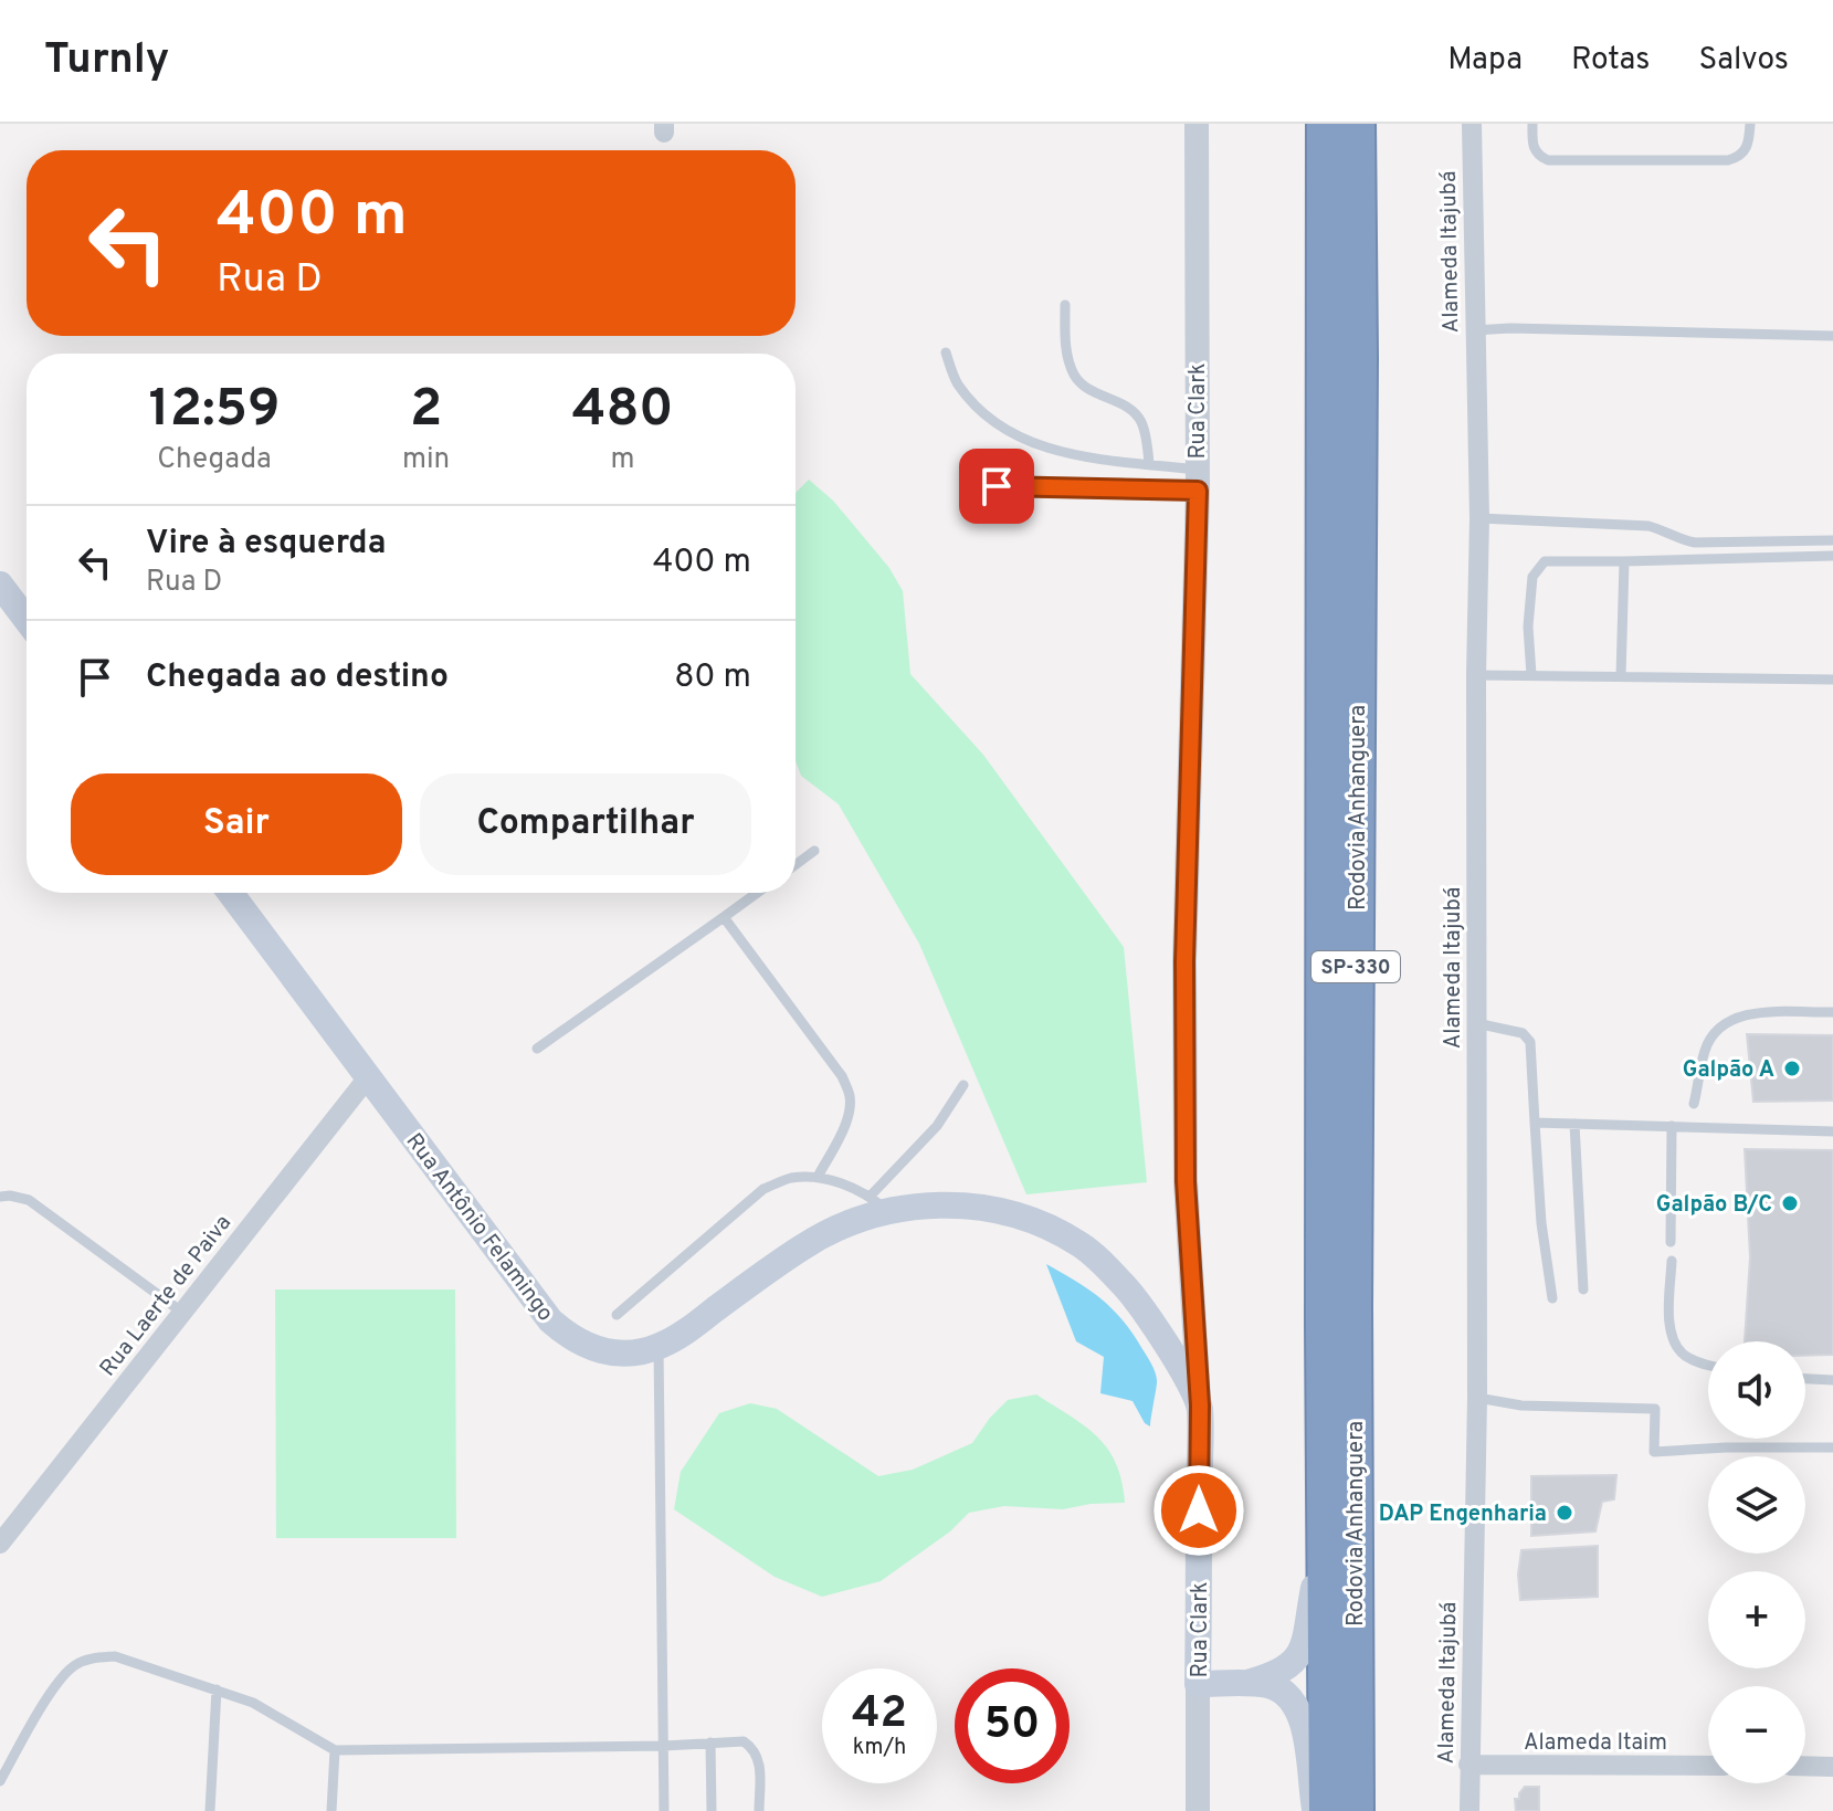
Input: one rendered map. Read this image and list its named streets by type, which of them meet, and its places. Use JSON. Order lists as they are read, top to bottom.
{
  "streets": {
    "highway": ["Rodovia Anhanguera", "SP-330"],
    "main road": ["Rua Clark", "Rua Antônio Felamingo"],
    "street": ["Alameda Itajubá", "Rua Laerte de Paiva", "Alameda Itaim"]
  },
  "crossings": [
    ["Alameda Itajubá", "Alameda Itaim"],
    ["Rua Clark", "Rua Antônio Felamingo"],
    ["Rua Antônio Felamingo", "Rua Laerte de Paiva"]
  ],
  "places": ["Galpão A", "Galpão B/C", "DAP Engenharia"],
  "page": {
    "header": "Turnly",
    "nav": ["Mapa", "Rotas", "Salvos"],
    "turn": ["400 m", "Rua D"],
    "eta": [
      "12:59",
      "Chegada",
      "2",
      "min",
      "480",
      "m"
    ],
    "list": [
      {
        "name": "Vire à esquerda",
        "note": "Rua D",
        "value": "400 m"
      },
      {
        "name": "Chegada ao destino",
        "value": "80 m"
      }
    ],
    "buttons": ["Sair", "Compartilhar"],
    "map_buttons": ["+", "−"],
    "speed": "42 km/h",
    "limit": "50"
  }
}
